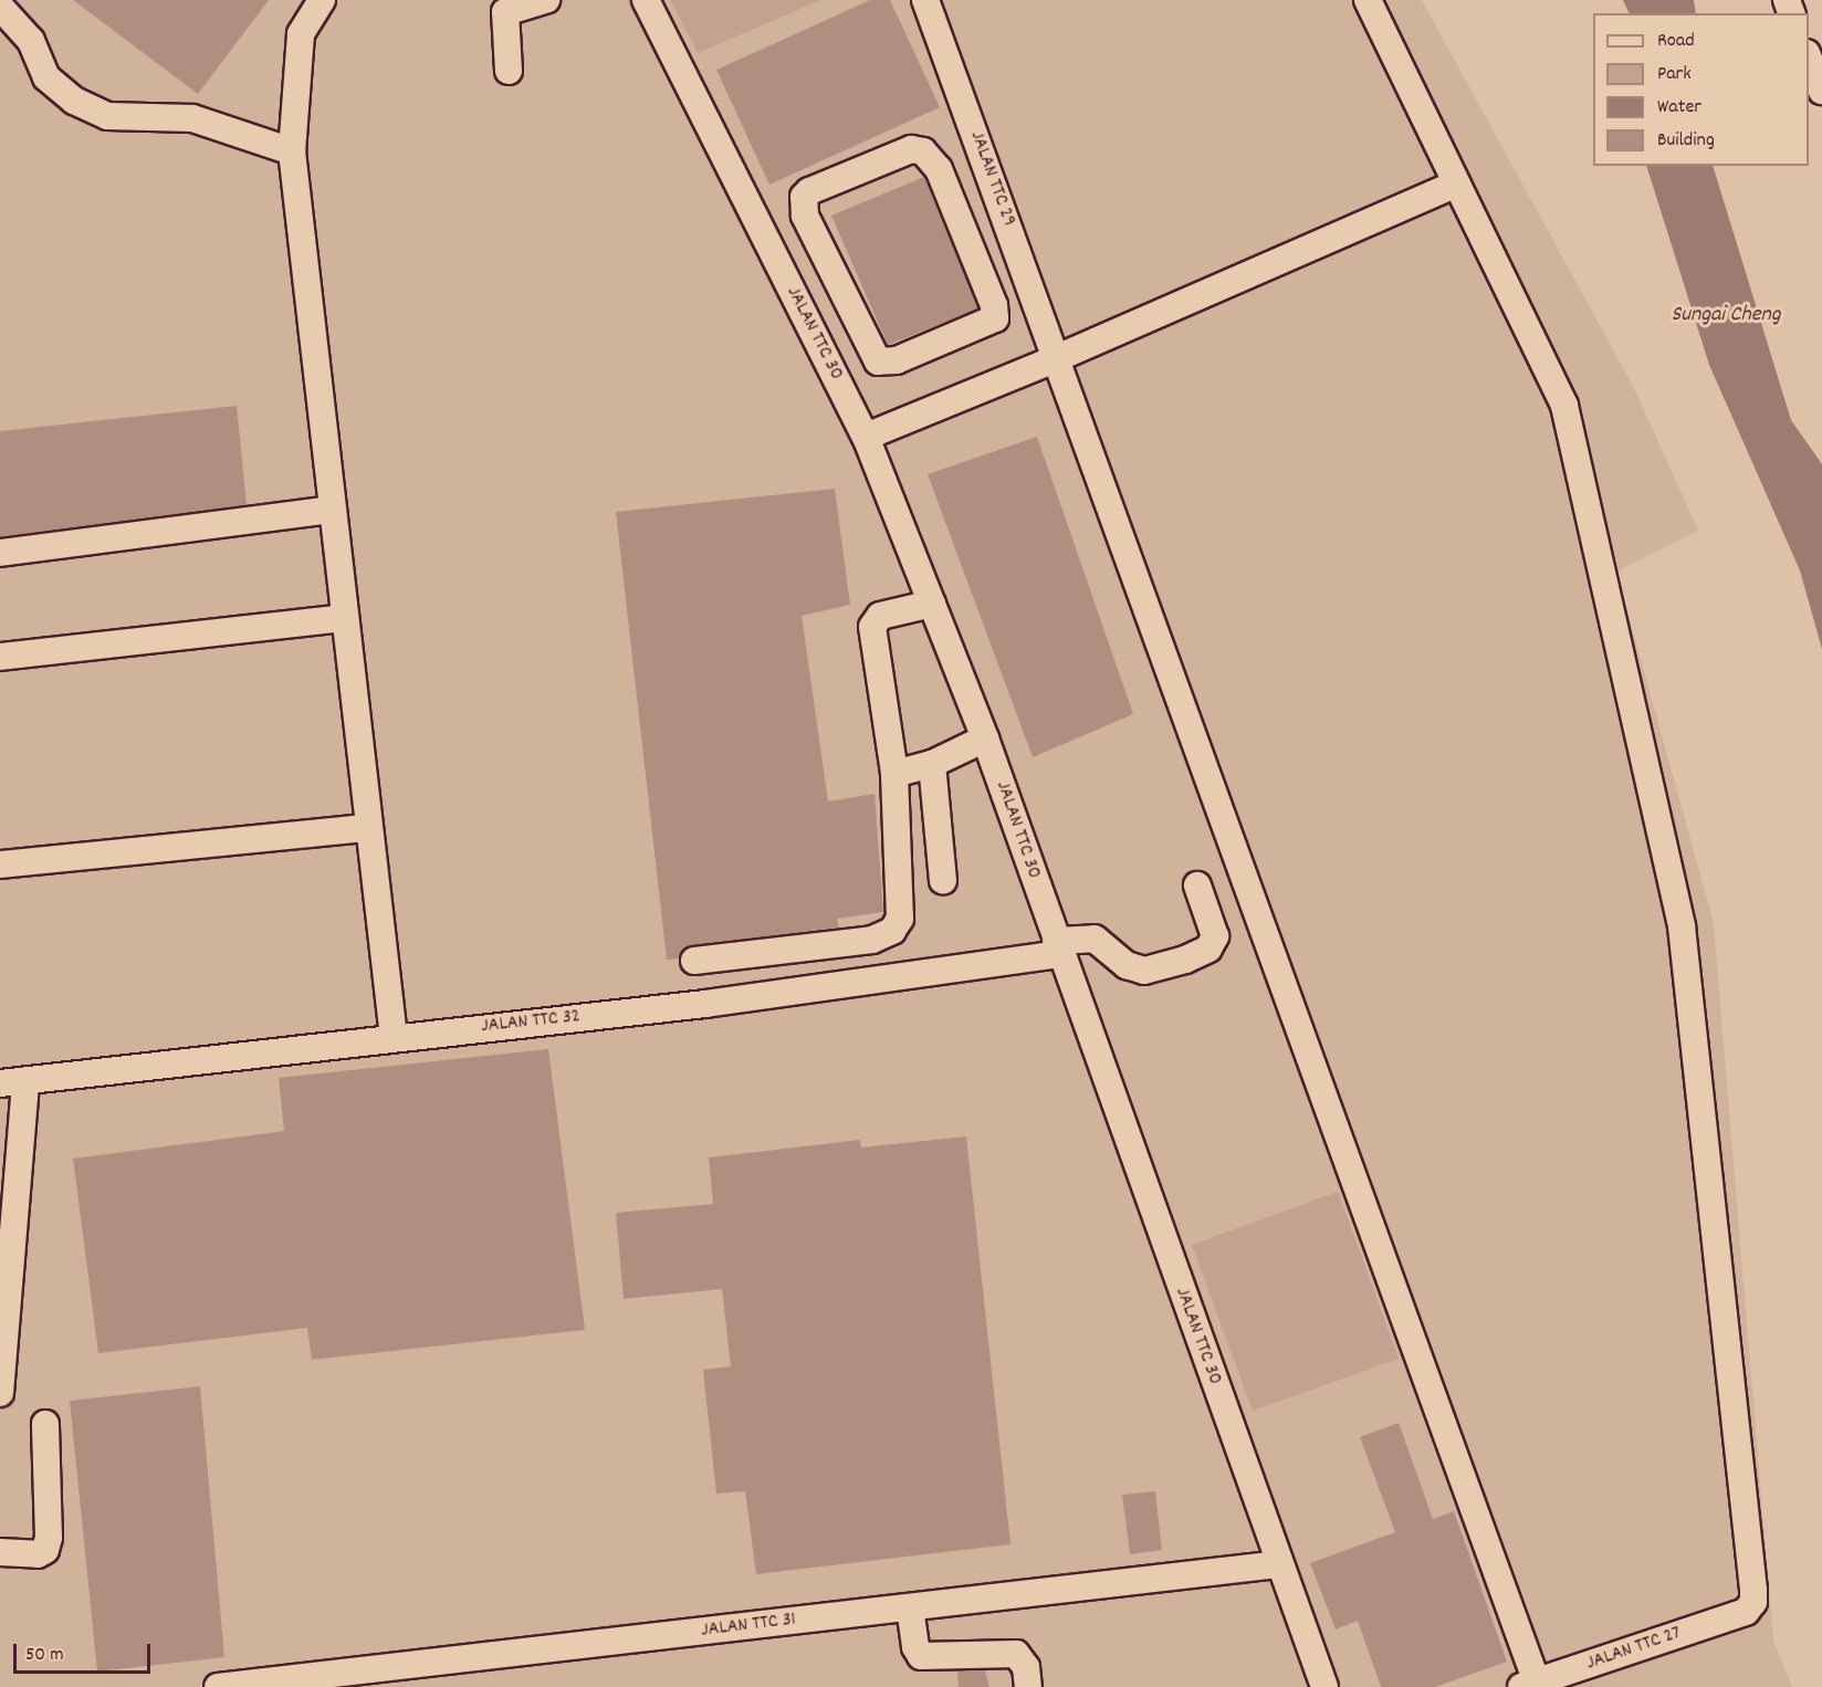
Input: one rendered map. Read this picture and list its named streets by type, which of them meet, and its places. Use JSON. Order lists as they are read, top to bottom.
{
  "streets": {
    "street": [
      "JALAN TTC 29",
      "JALAN TTC 30",
      "JALAN TTC 32",
      "JALAN TTC 31",
      "JALAN TTC 27"
    ]
  },
  "crossings": [
    ["JALAN TTC 29", "JALAN TTC 27"],
    ["JALAN TTC 30", "JALAN TTC 32"],
    ["JALAN TTC 30", "JALAN TTC 31"]
  ],
  "water": ["Sungai Cheng"],
  "legend": [
    "Road",
    "Park",
    "Water",
    "Building"
  ],
  "scale_bar": "50 m"
}
